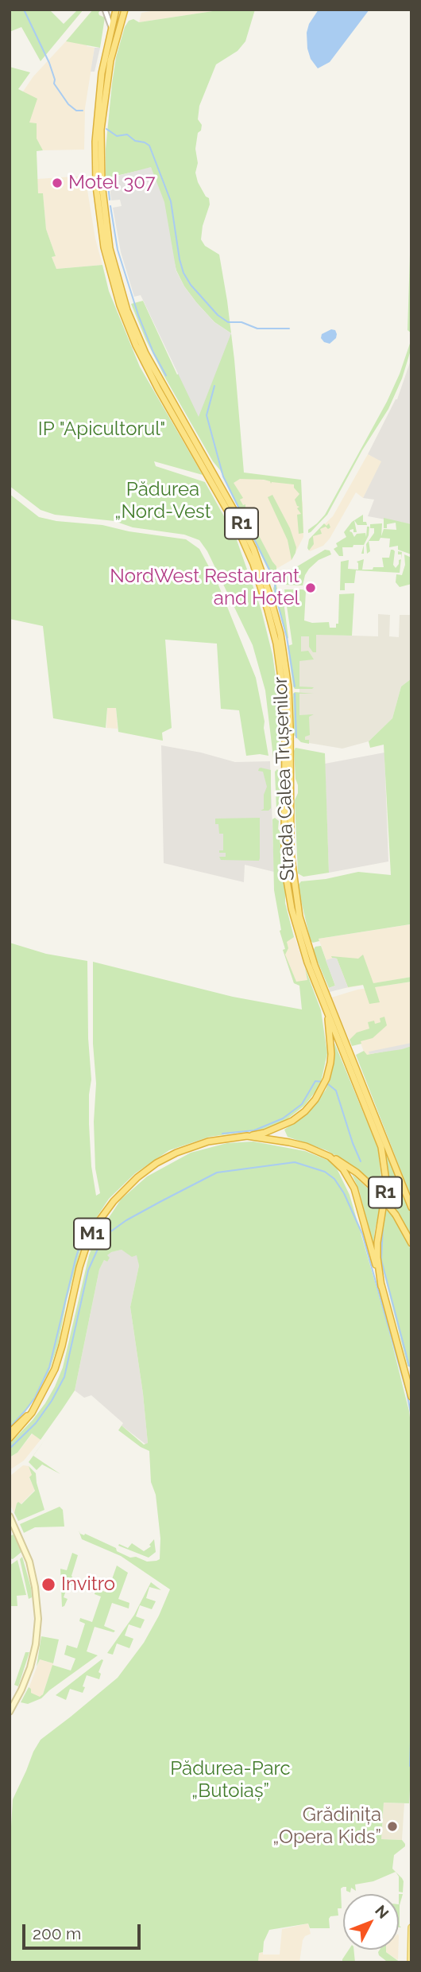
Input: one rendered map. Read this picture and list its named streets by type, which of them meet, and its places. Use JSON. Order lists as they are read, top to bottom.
{
  "streets": {
    "highway": ["R1", "Strada Calea Trușenilor", "M1"]
  },
  "crossings": [
    ["R1", "Strada Calea Trușenilor"],
    ["R1", "M1"]
  ],
  "parks": ["IP \"Apicultorul\"", "Pădurea „Nord-Vest", "Pădurea-Parc „Butoiaș”"],
  "places": [
    "Motel 307",
    "NordWest Restaurant and Hotel",
    "Invitro",
    "Grădinița „Opera Kids”"
  ],
  "scale_bar": "200 m",
  "north": "top right"
}
